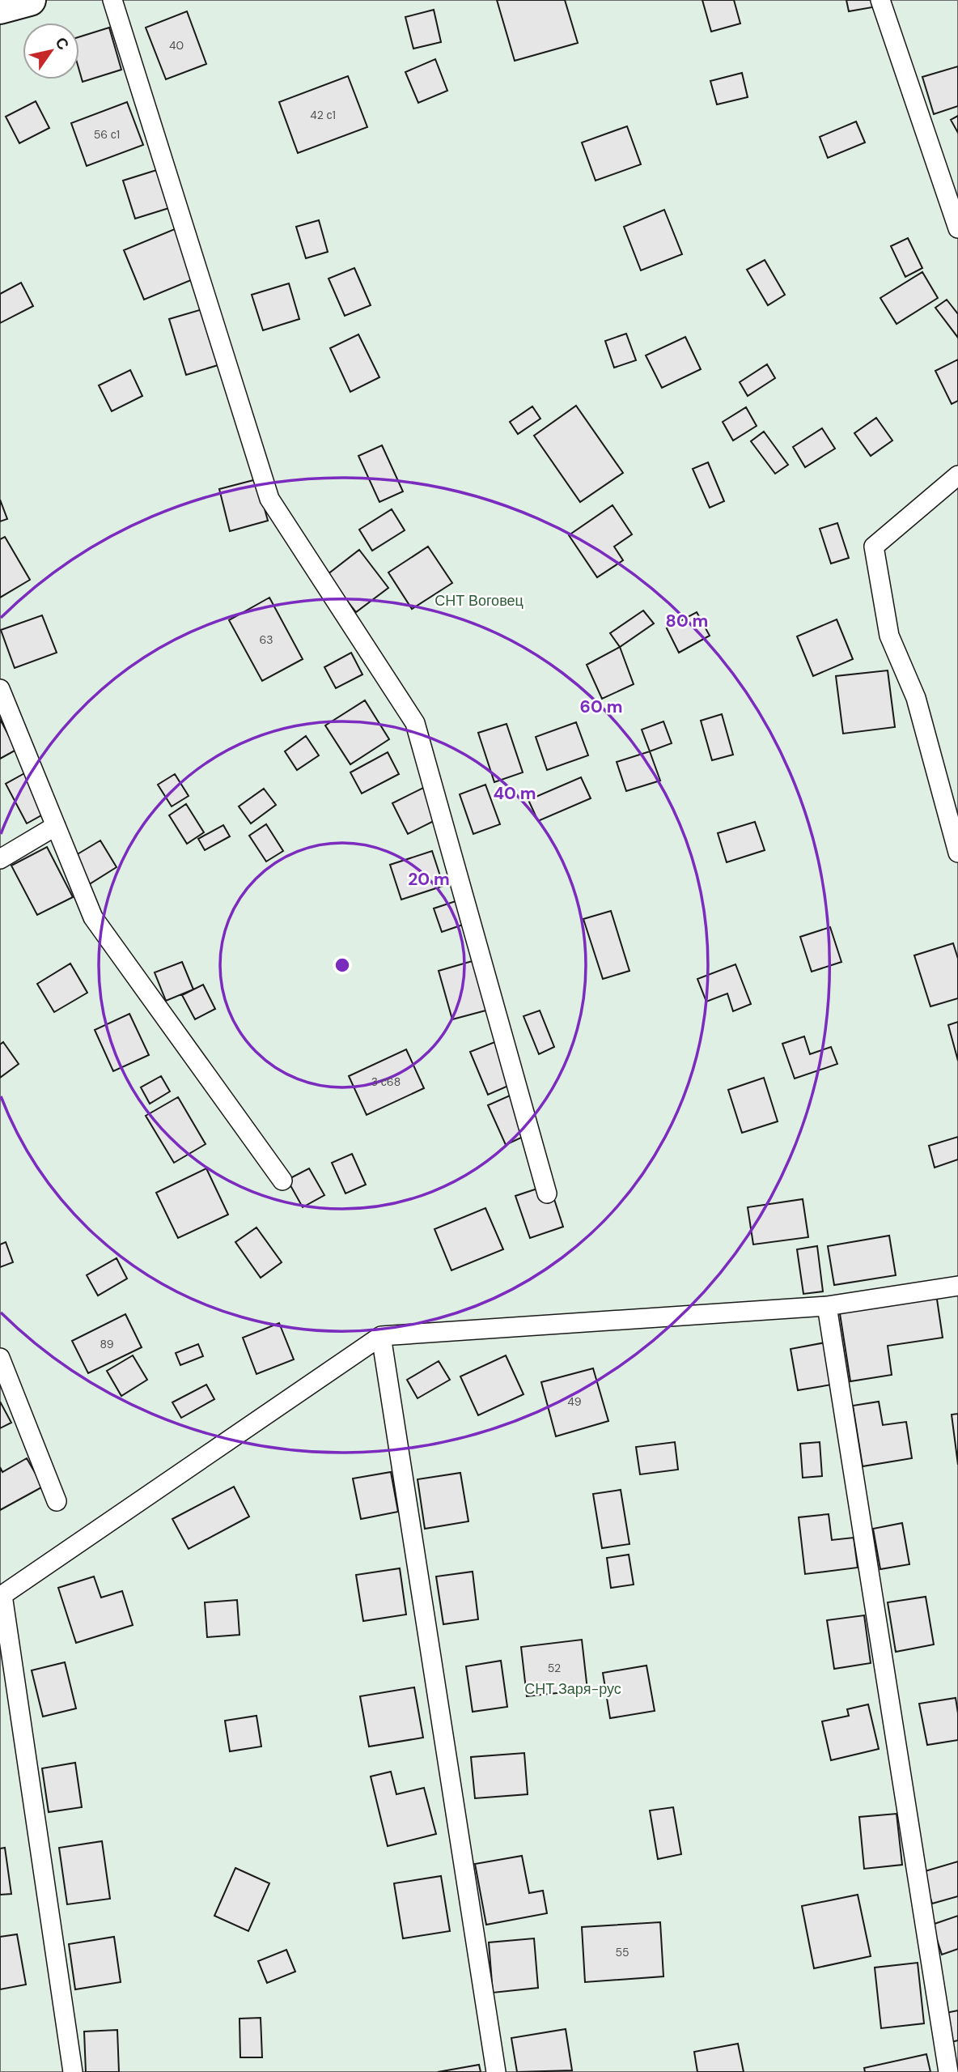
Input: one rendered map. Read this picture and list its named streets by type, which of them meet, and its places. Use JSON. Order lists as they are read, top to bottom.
{
  "parks": ["СНТ Воговец", "СНТ Заря-рус"],
  "house_numbers": [
    "40",
    "42 с1",
    "56 с1",
    "63",
    "3 с68",
    "89",
    "49",
    "52",
    "55"
  ],
  "north": "top right",
  "rings": [
    "80 m",
    "60 m",
    "40 m",
    "20 m"
  ]
}
